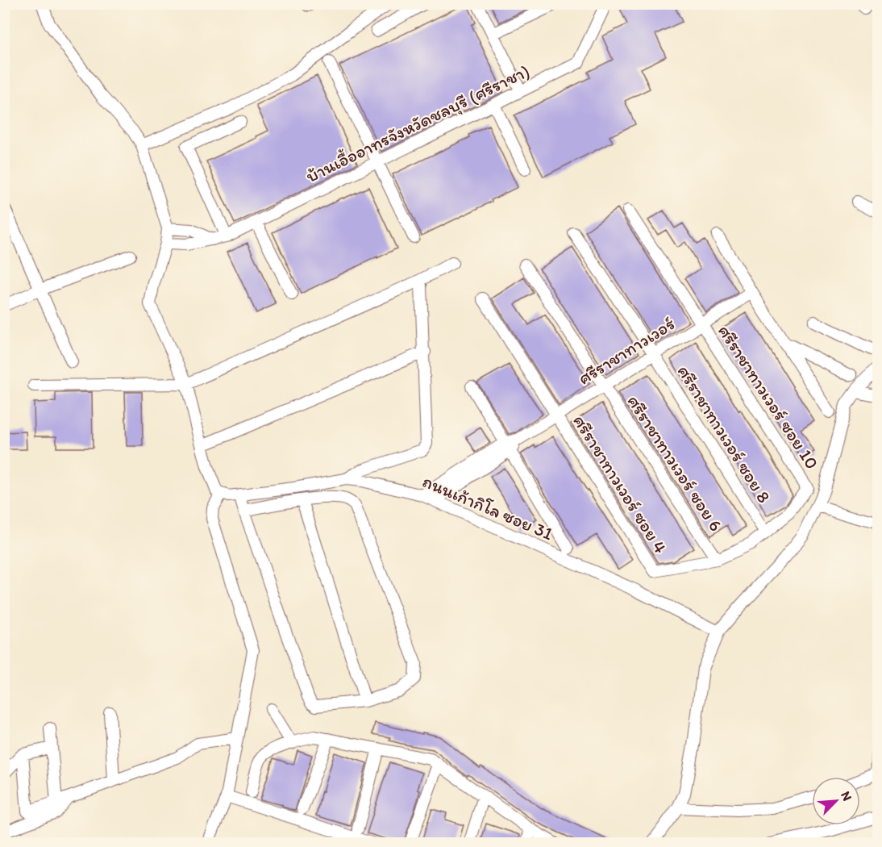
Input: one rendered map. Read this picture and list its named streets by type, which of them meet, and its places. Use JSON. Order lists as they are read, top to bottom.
{
  "streets": {
    "street": [
      "บ้านเอื้ออาทรจังหวัดชลบุรี (ศรีราชา)",
      "ศรีราชาทาวเวอร์",
      "ศรีราชาทาวเวอร์ ซอย 10",
      "ศรีราชาทาวเวอร์ ซอย 8",
      "ศรีราชาทาวเวอร์ ซอย 6",
      "ศรีราชาทาวเวอร์ ซอย 4",
      "ถนนเก้ากิโล ซอย 31"
    ]
  },
  "crossings": [
    ["ศรีราชาทาวเวอร์", "ศรีราชาทาวเวอร์ ซอย 10"],
    ["ศรีราชาทาวเวอร์", "ศรีราชาทาวเวอร์ ซอย 8"],
    ["ศรีราชาทาวเวอร์", "ศรีราชาทาวเวอร์ ซอย 6"],
    ["ศรีราชาทาวเวอร์", "ศรีราชาทาวเวอร์ ซอย 4"],
    ["ศรีราชาทาวเวอร์", "ถนนเก้ากิโล ซอย 31"],
    ["ศรีราชาทาวเวอร์ ซอย 10", "ศรีราชาทาวเวอร์ ซอย 8"],
    ["ศรีราชาทาวเวอร์ ซอย 6", "ศรีราชาทาวเวอร์ ซอย 4"]
  ],
  "north": "top right"
}
